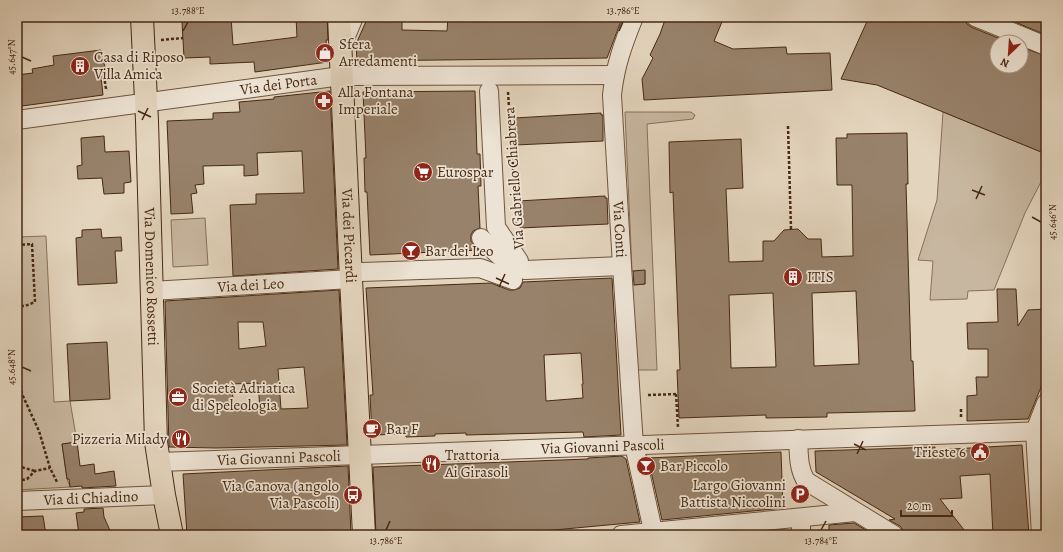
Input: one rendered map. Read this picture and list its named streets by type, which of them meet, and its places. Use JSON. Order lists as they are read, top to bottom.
{
  "streets": {
    "main road": ["Via dei Piccardi", "Via Domenico Rossetti"],
    "street": [
      "Via dei Porta",
      "Via Gabriello Chiabrera",
      "Via Conti",
      "Via dei Leo",
      "Via Giovanni Pascoli",
      "Via di Chiadino"
    ]
  },
  "crossings": [
    ["Via dei Porta", "Via Gabriello Chiabrera"],
    ["Via dei Porta", "Via Conti"],
    ["Via dei Porta", "Via dei Piccardi"],
    ["Via dei Porta", "Via Domenico Rossetti"],
    ["Via Conti", "Via Giovanni Pascoli"],
    ["Via dei Piccardi", "Via dei Leo"],
    ["Via dei Piccardi", "Via Giovanni Pascoli"],
    ["Via Domenico Rossetti", "Via dei Leo"],
    ["Via Domenico Rossetti", "Via Giovanni Pascoli"],
    ["Via Domenico Rossetti", "Via di Chiadino"]
  ],
  "places": {
    "shop": ["Sfera Arredamenti"],
    "building": ["Casa di Riposo Villa Amica", "ITIS"],
    "pharmacy": ["Alla Fontana Imperiale"],
    "supermarket": ["Eurospar"],
    "bar": ["Bar dei Leo", "Bar Piccolo"],
    "office": ["Società Adriatica di Speleologia"],
    "cafe": ["Bar F"],
    "restaurant": ["Pizzeria Milady", "Trattoria Ai Girasoli"],
    "public building": ["Trieste 6"],
    "parking": ["Largo Giovanni Battista Niccolini"],
    "bus stop": ["Via Canova (angolo Via Pascoli)"]
  },
  "scale_bar": "20 m",
  "north": "bottom left",
  "coordinates": [
    "13.788°E",
    "13.786°E",
    "45.647°N",
    "45.646°N",
    "45.648°N",
    "13.784°E"
  ]
}
